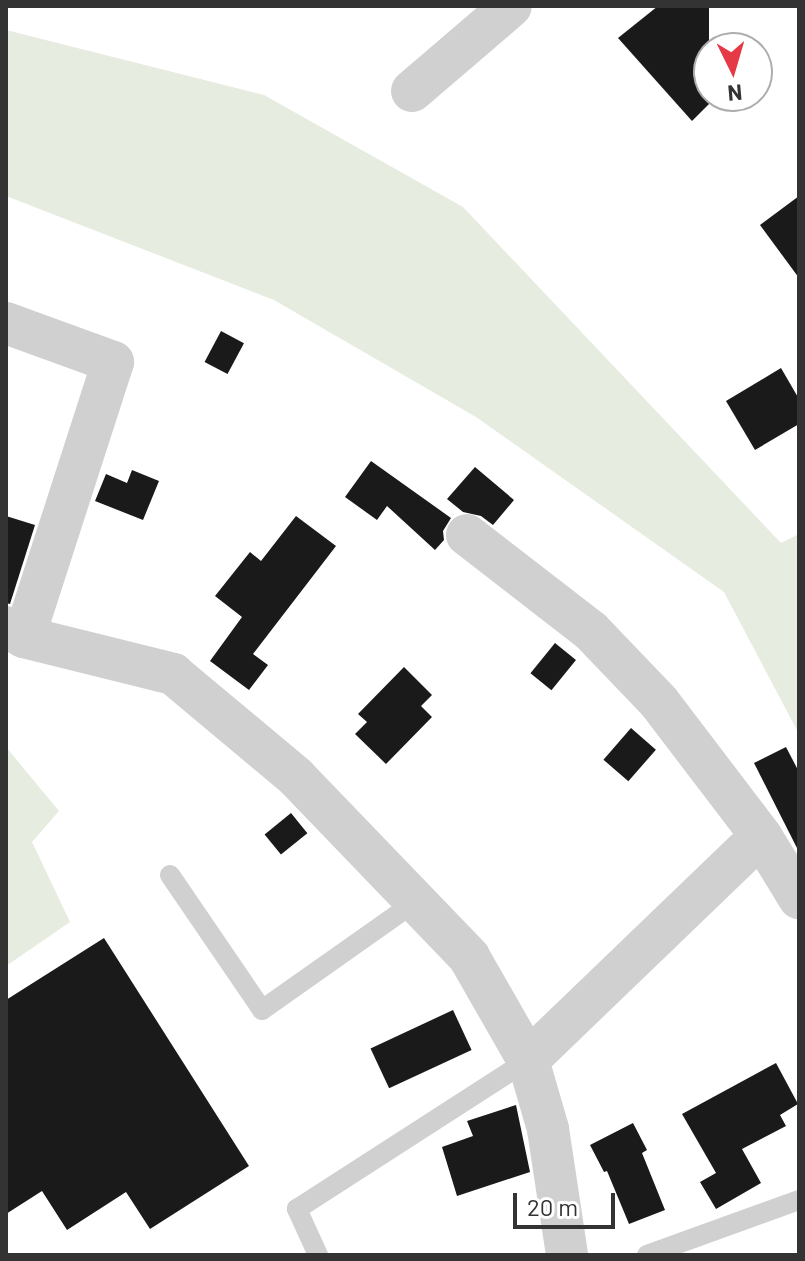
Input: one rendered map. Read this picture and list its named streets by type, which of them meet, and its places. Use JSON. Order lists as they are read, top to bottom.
{
  "scale_bar": "20 m",
  "north": "bottom"
}
